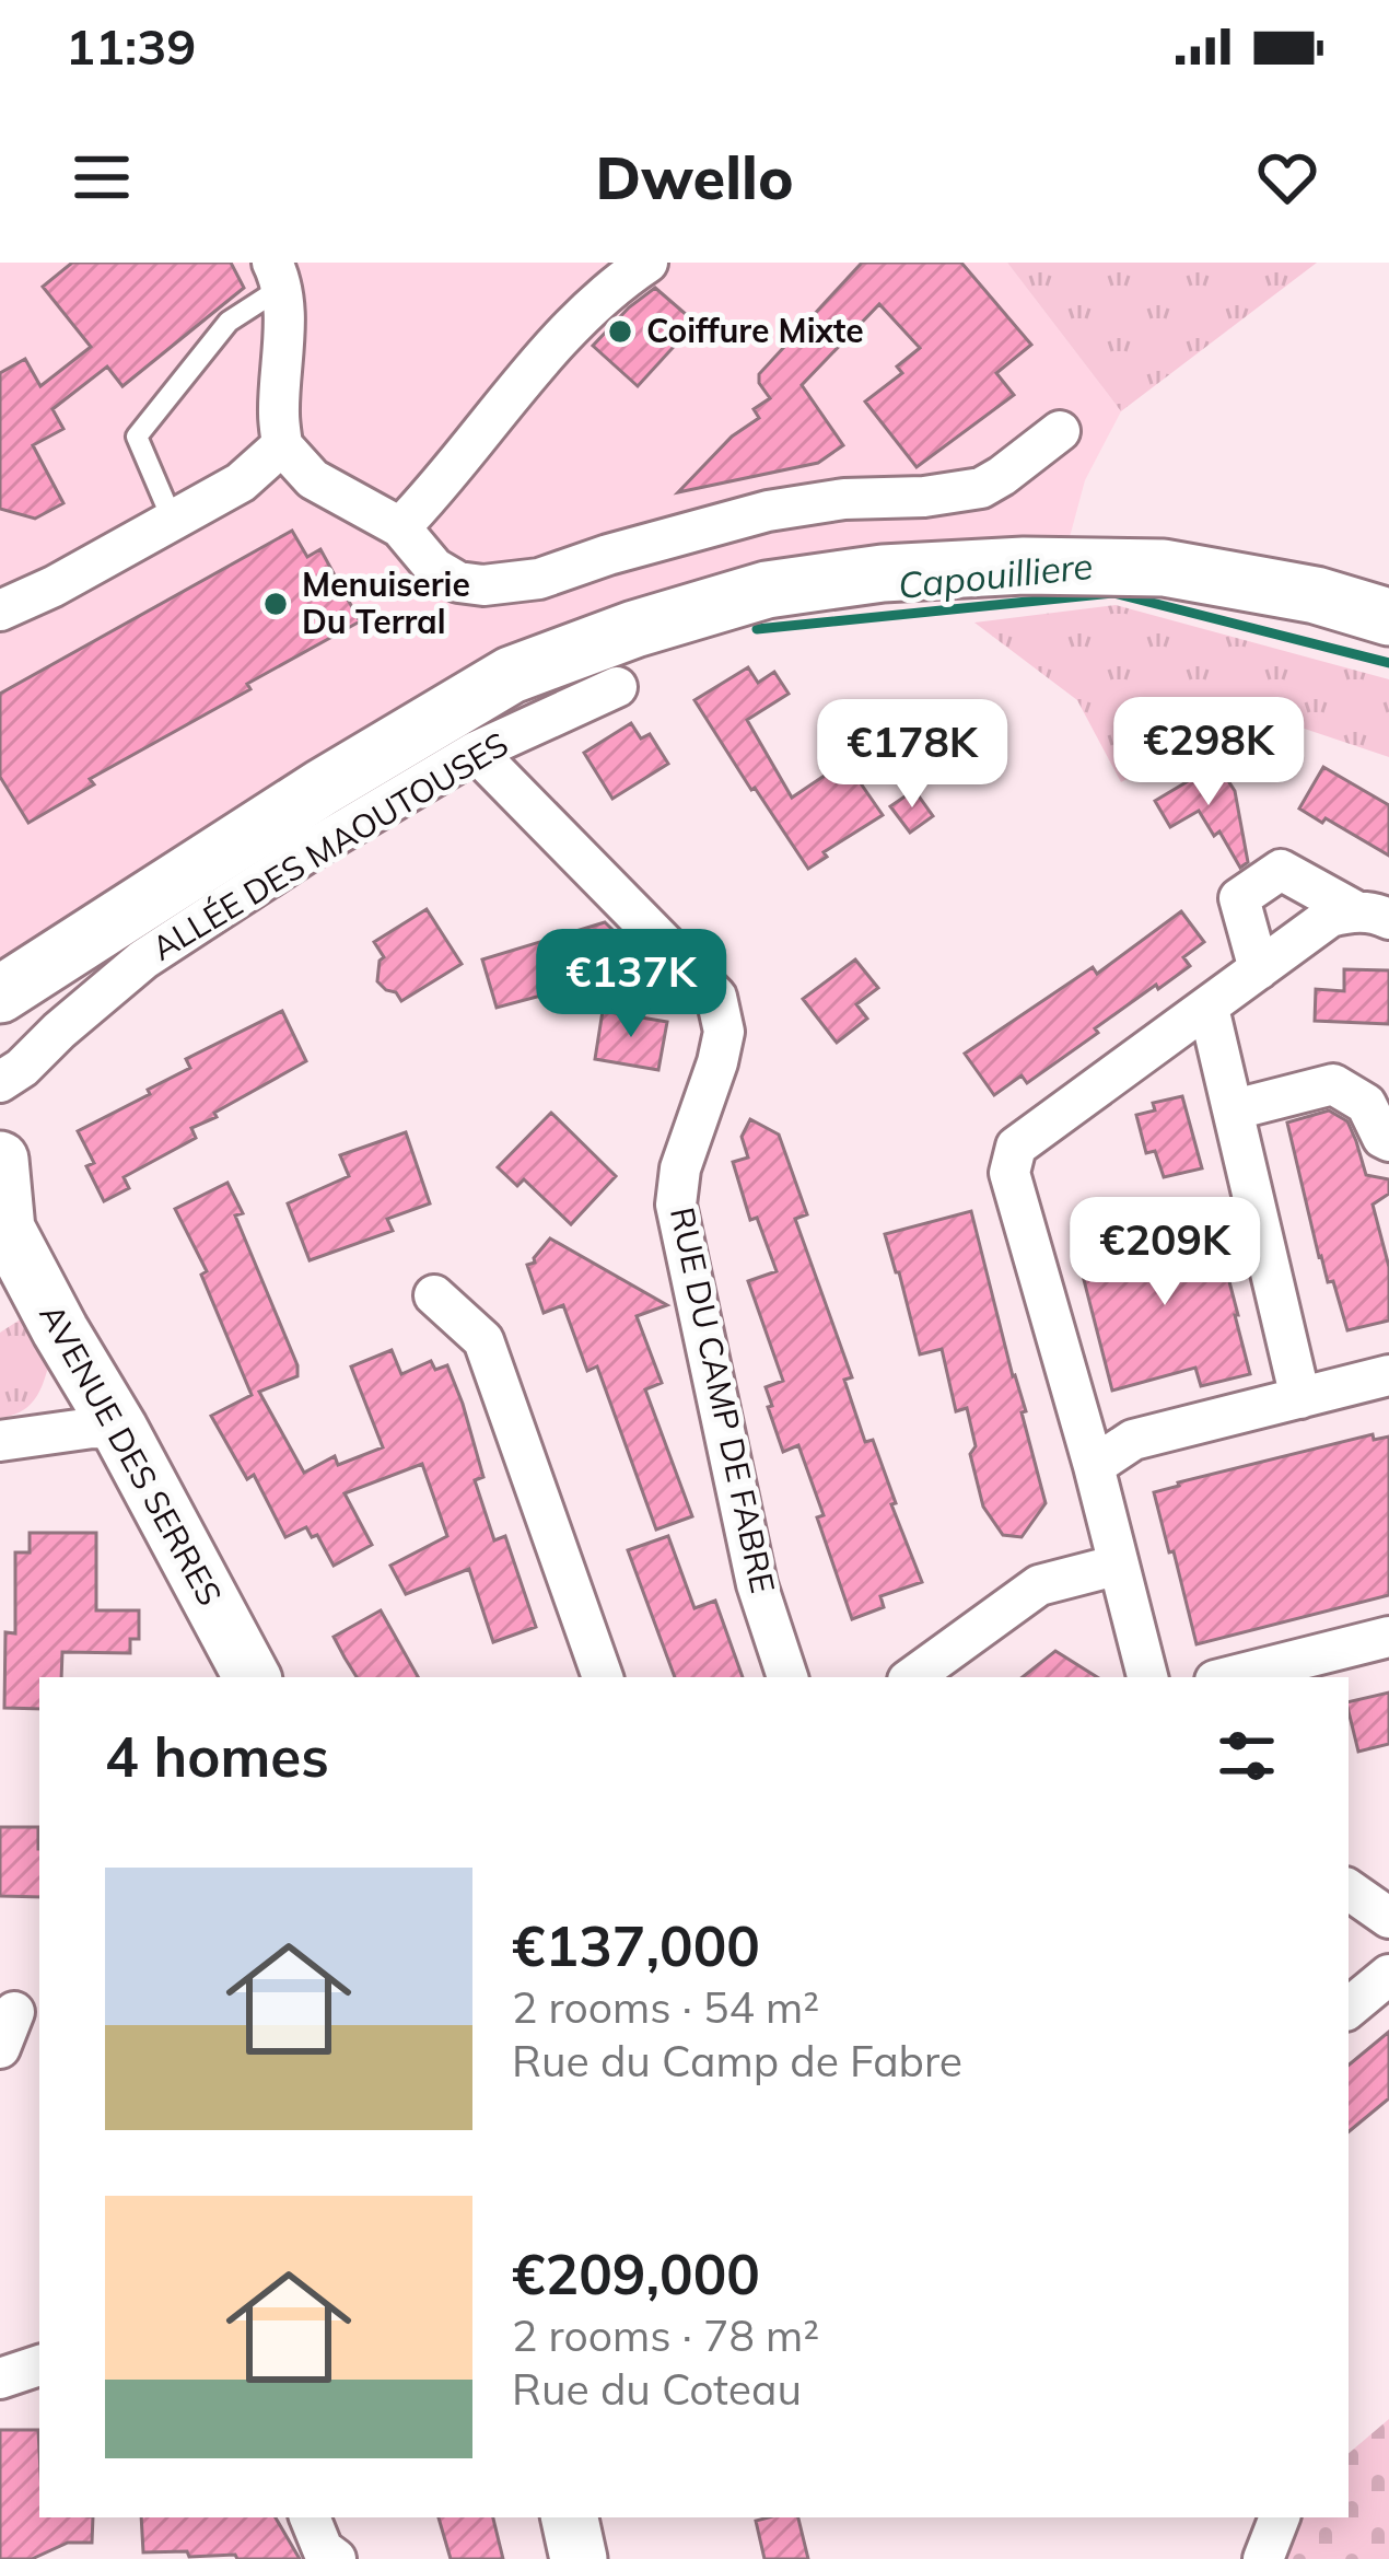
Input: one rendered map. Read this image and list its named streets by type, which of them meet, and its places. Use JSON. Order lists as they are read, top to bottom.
{
  "streets": {
    "main road": ["AVENUE DES SERRES"],
    "street": ["ALLÉE DES MAOUTOUSES", "RUE DU CAMP DE FABRE"]
  },
  "crossings": [
    ["ALLÉE DES MAOUTOUSES", "RUE DU CAMP DE FABRE"]
  ],
  "water": ["Capouilliere"],
  "places": ["Coiffure Mixte", "Menuiserie Du Terral"],
  "page": {
    "status": "11:39",
    "header": "Dwello",
    "price": [
      "€298K",
      "€178K",
      "€137K",
      "€209K"
    ],
    "heading": "4 homes",
    "list": [
      {
        "name": "€137,000",
        "note": "2 rooms · 54 m² · Rue du Camp de Fabre"
      },
      {
        "name": "€209,000",
        "note": "2 rooms · 78 m² · Rue du Coteau"
      }
    ]
  }
}
